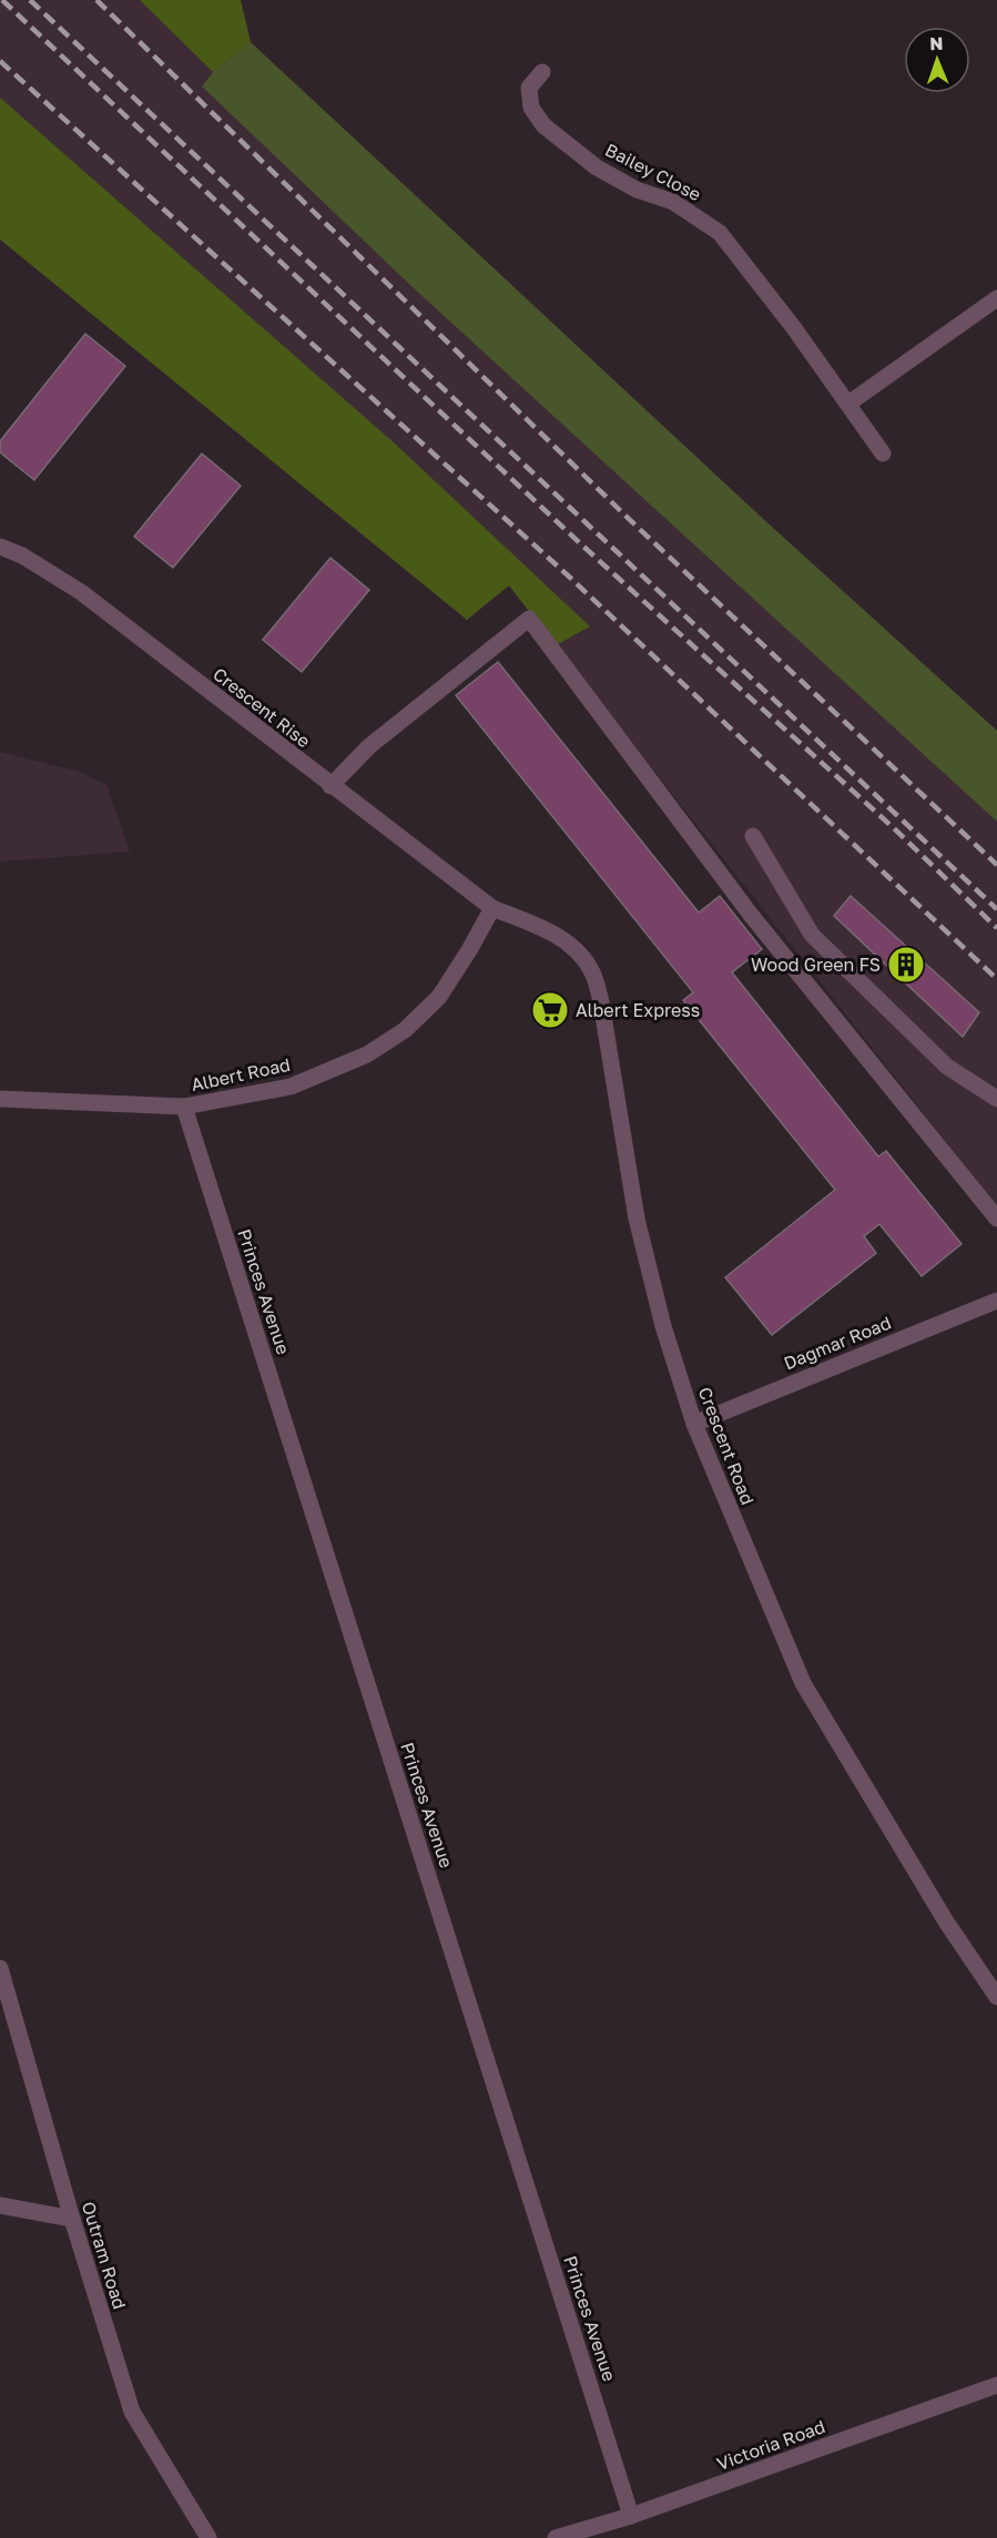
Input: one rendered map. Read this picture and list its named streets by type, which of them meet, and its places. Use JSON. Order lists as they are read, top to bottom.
{
  "streets": {
    "street": [
      "Bailey Close",
      "Crescent Rise",
      "Albert Road",
      "Princes Avenue",
      "Dagmar Road",
      "Crescent Road",
      "Outram Road",
      "Victoria Road"
    ]
  },
  "crossings": [
    ["Crescent Rise", "Albert Road"],
    ["Crescent Rise", "Crescent Road"],
    ["Albert Road", "Princes Avenue"],
    ["Albert Road", "Crescent Road"],
    ["Princes Avenue", "Victoria Road"],
    ["Dagmar Road", "Crescent Road"]
  ],
  "places": {
    "building": ["Wood Green FS"],
    "supermarket": ["Albert Express"]
  },
  "north": "top"
}
